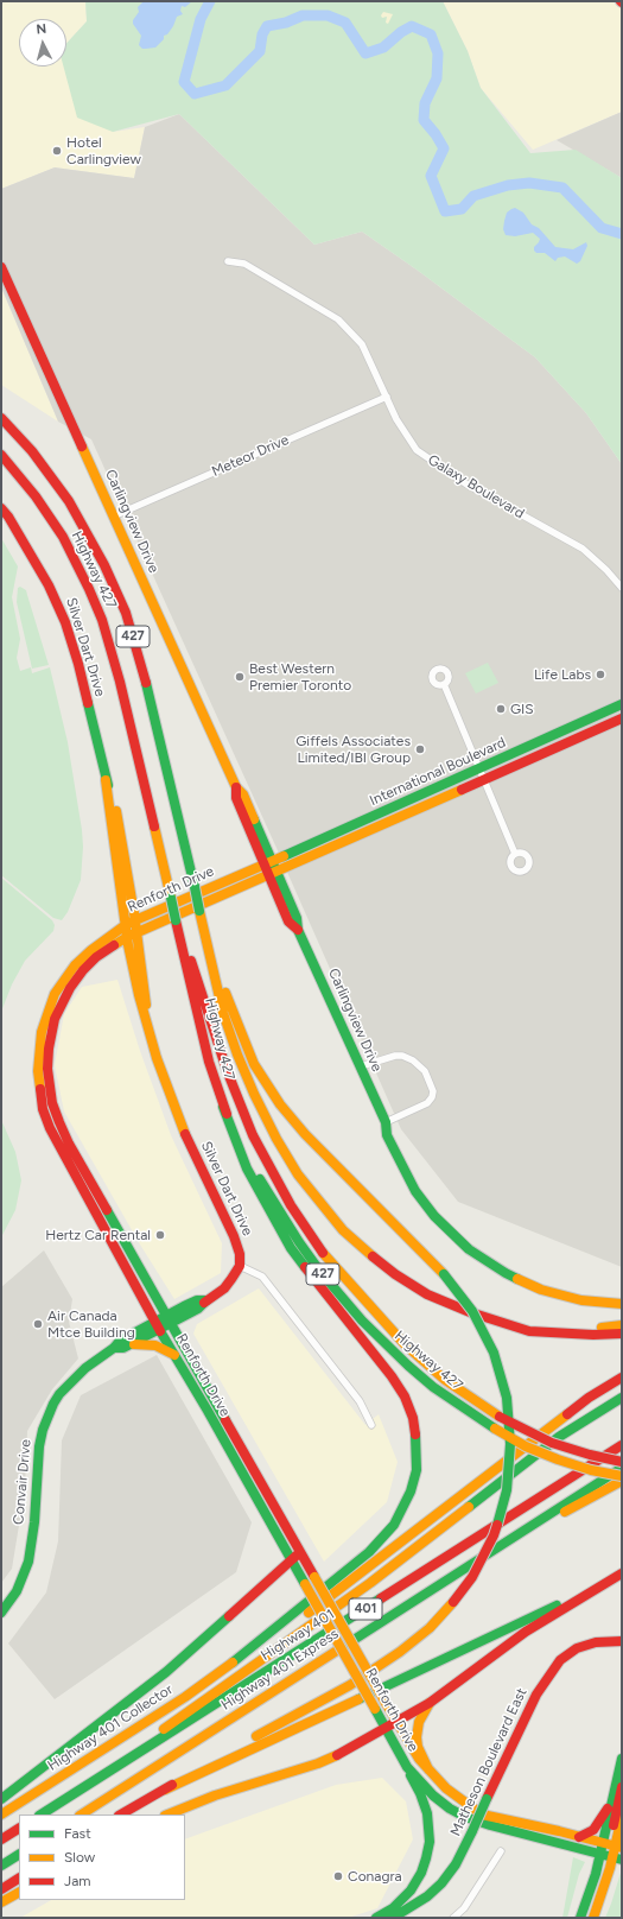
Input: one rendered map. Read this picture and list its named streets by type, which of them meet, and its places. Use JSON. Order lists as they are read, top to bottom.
{
  "streets": {
    "main road": [
      "Carlingview Drive",
      "Highway 427",
      "427",
      "Silver Dart Drive",
      "International Boulevard",
      "Renforth Drive",
      "Convair Drive",
      "401",
      "Highway 401",
      "Highway 401 Express",
      "Highway 401 Collector",
      "Matheson Boulevard East"
    ],
    "street": ["Meteor Drive", "Galaxy Boulevard"]
  },
  "crossings": [
    ["Meteor Drive", "Galaxy Boulevard"],
    ["Meteor Drive", "Carlingview Drive"],
    ["Carlingview Drive", "International Boulevard"],
    ["Carlingview Drive", "Renforth Drive"],
    ["Silver Dart Drive", "Renforth Drive"],
    ["Silver Dart Drive", "Convair Drive"],
    ["International Boulevard", "Renforth Drive"],
    ["Renforth Drive", "Convair Drive"],
    ["401", "Highway 401"],
    ["401", "Highway 401 Express"]
  ],
  "places": [
    "Hotel Carlingview",
    "Life Labs",
    "Best Western Premier Toronto",
    "GIS",
    "Giffels Associates Limited/IBI Group",
    "Hertz Car Rental",
    "Air Canada Mtce Building",
    "Conagra"
  ],
  "legend": ["Fast", "Slow", "Jam"],
  "north": "top"
}
